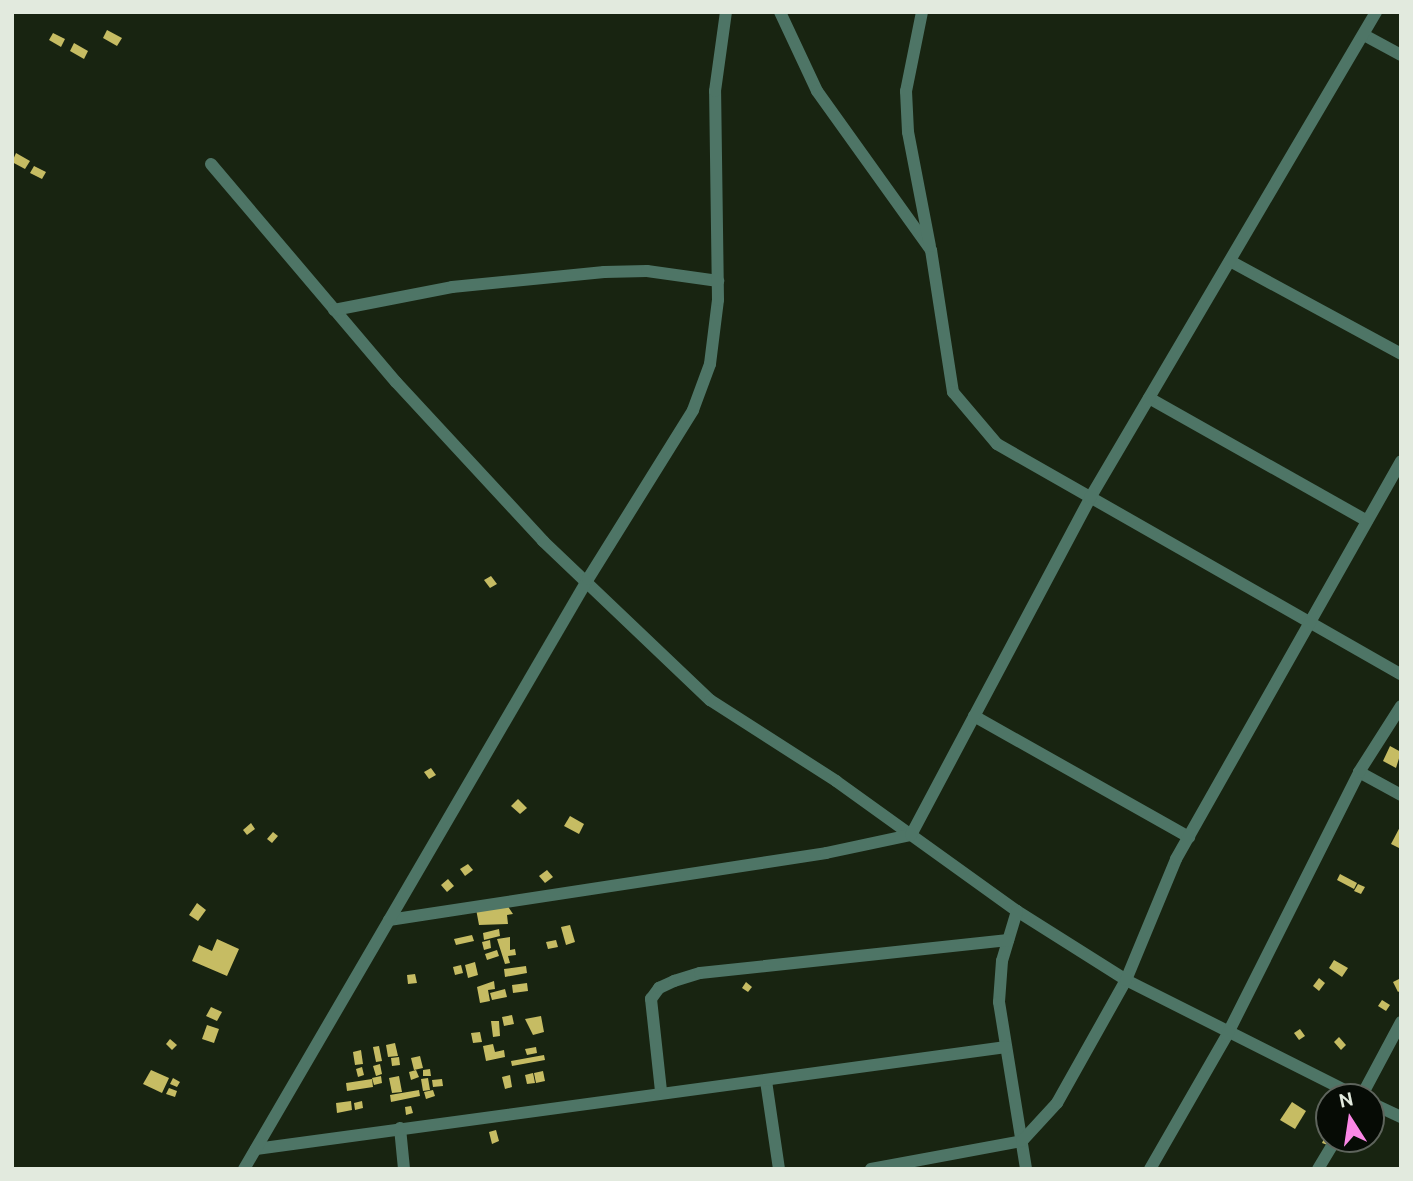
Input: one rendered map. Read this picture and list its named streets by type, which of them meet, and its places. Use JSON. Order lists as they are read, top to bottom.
{
  "north": "top"
}
